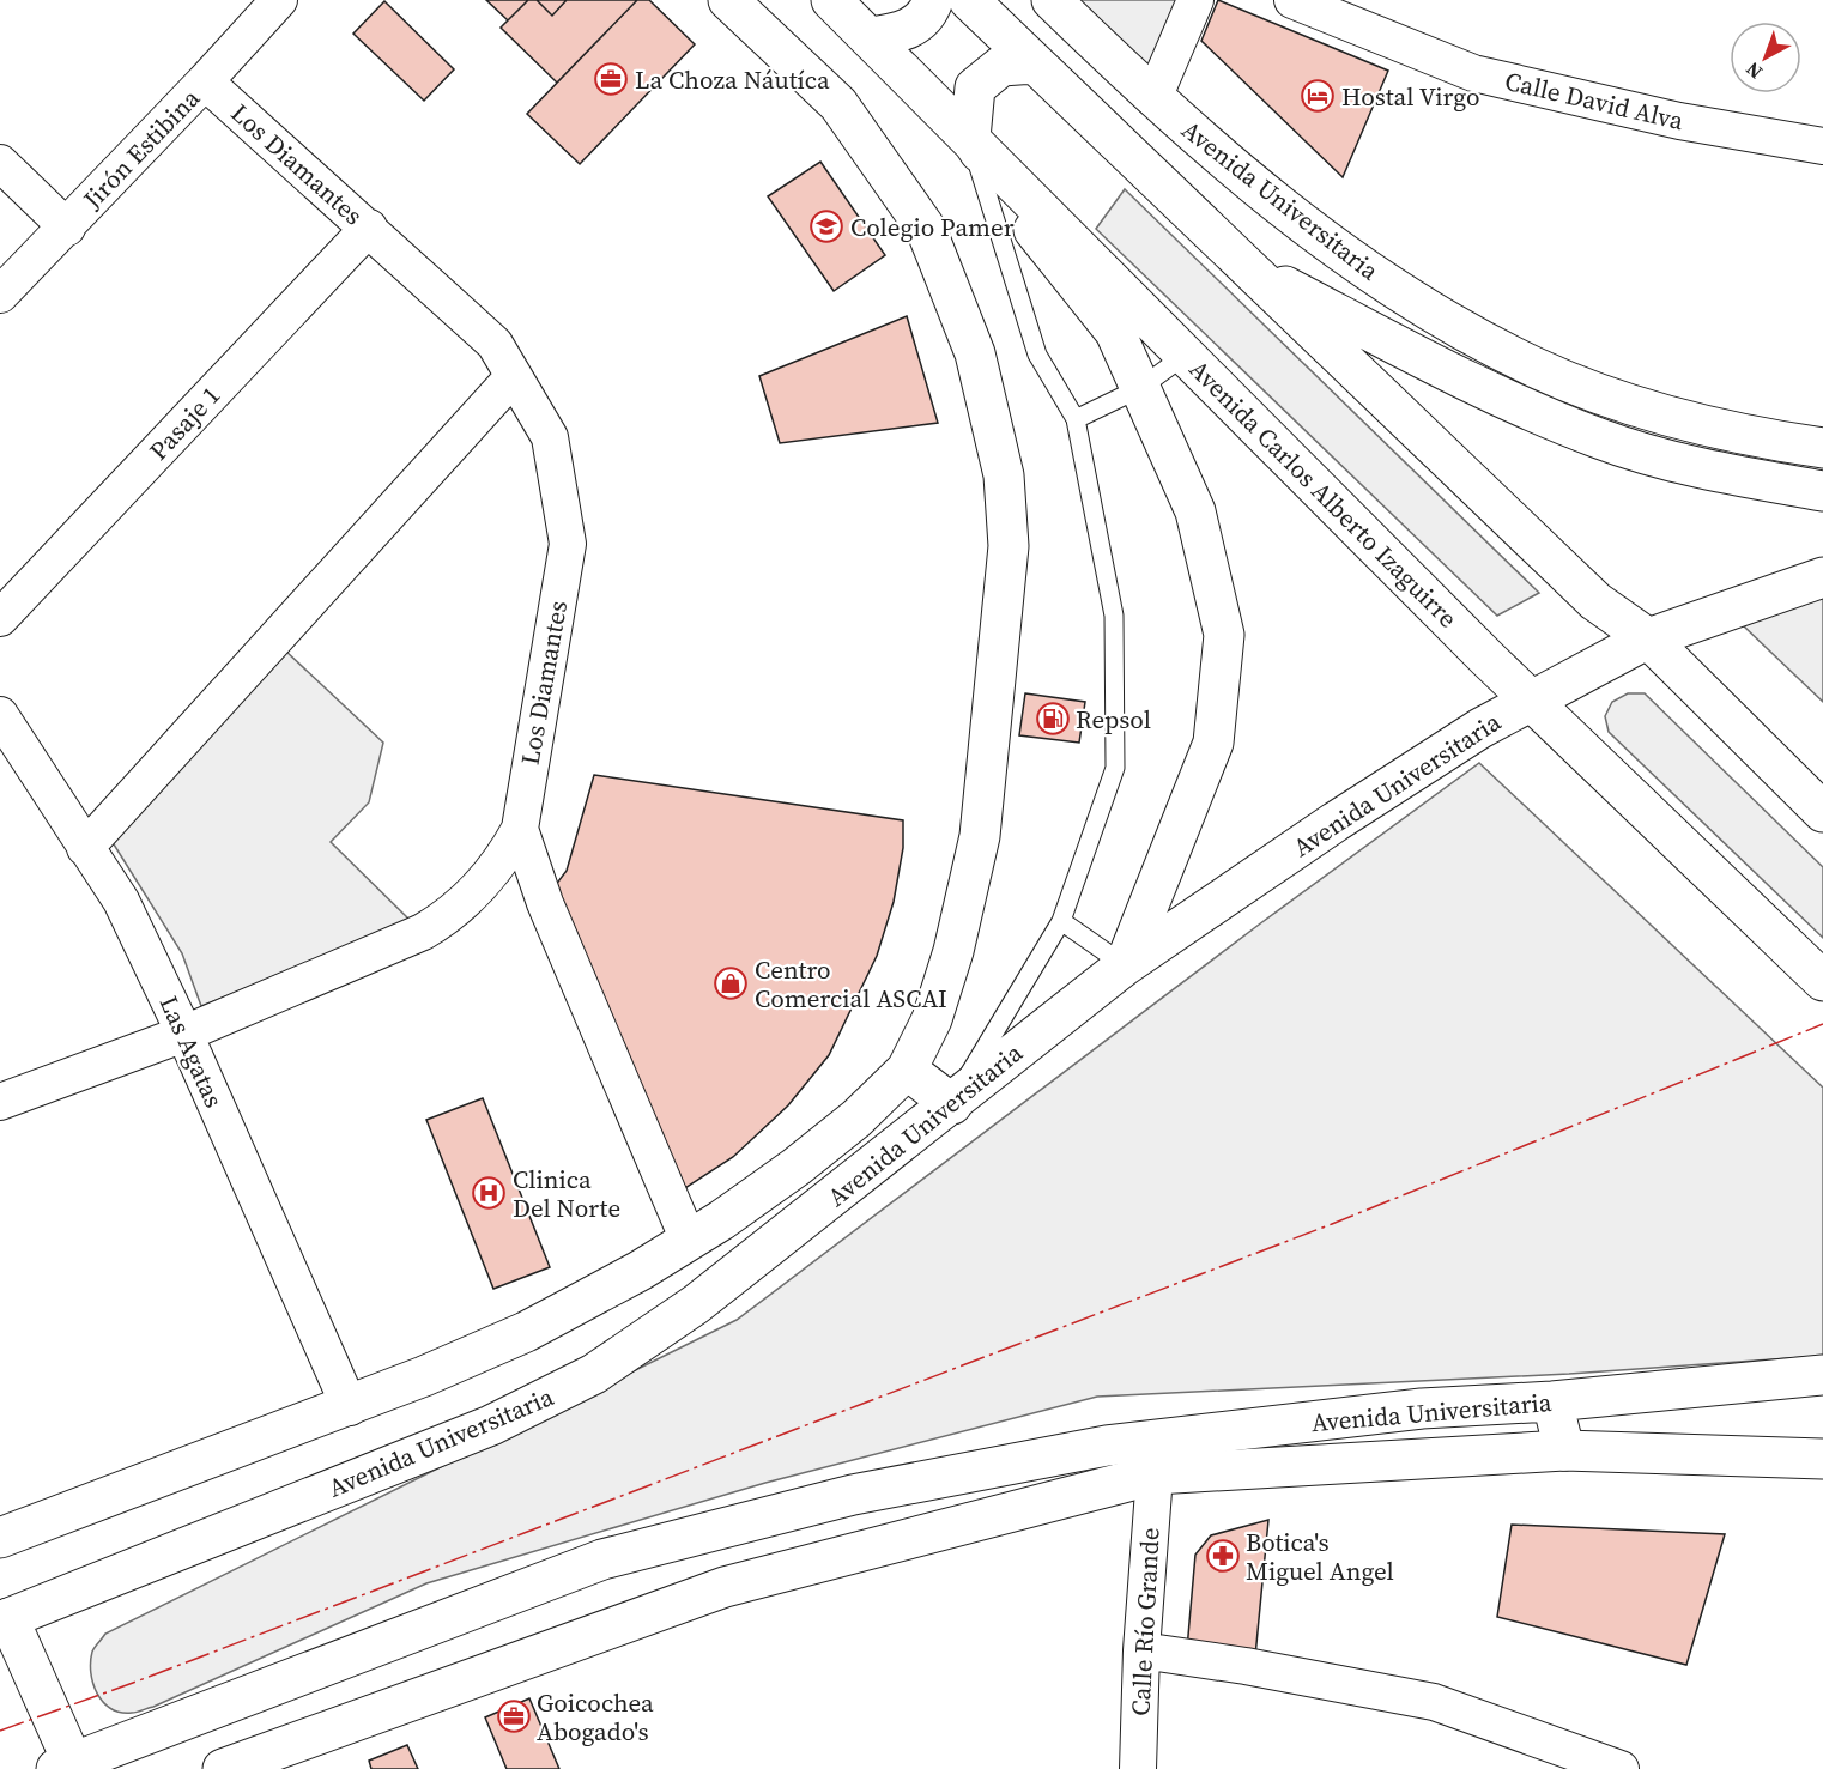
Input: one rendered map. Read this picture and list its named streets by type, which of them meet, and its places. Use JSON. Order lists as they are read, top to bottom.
{
  "streets": {
    "main road": ["Avenida Universitaria", "Avenida Carlos Alberto Izaguirre"],
    "street": [
      "Calle David Alva",
      "Jirón Estibina",
      "Los Diamantes",
      "Pasaje 1",
      "Las Agatas",
      "Calle Río Grande"
    ]
  },
  "crossings": [
    ["Jirón Estibina", "Los Diamantes"],
    ["Los Diamantes", "Pasaje 1"],
    ["Los Diamantes", "Las Agatas"],
    ["Avenida Universitaria", "Avenida Carlos Alberto Izaguirre"],
    ["Avenida Universitaria", "Las Agatas"],
    ["Avenida Universitaria", "Calle Río Grande"]
  ],
  "places": {
    "office": ["La Choza Náutíca", "Goicochea Abogado's"],
    "hotel": ["Hostal Virgo"],
    "school or university": ["Colegio Pamer"],
    "fuel station": ["Repsol"],
    "shop": ["Centro Comercial ASCAI"],
    "hospital": ["Clinica Del Norte"],
    "pharmacy": ["Botica's Miguel Angel"]
  },
  "north": "bottom left"
}
